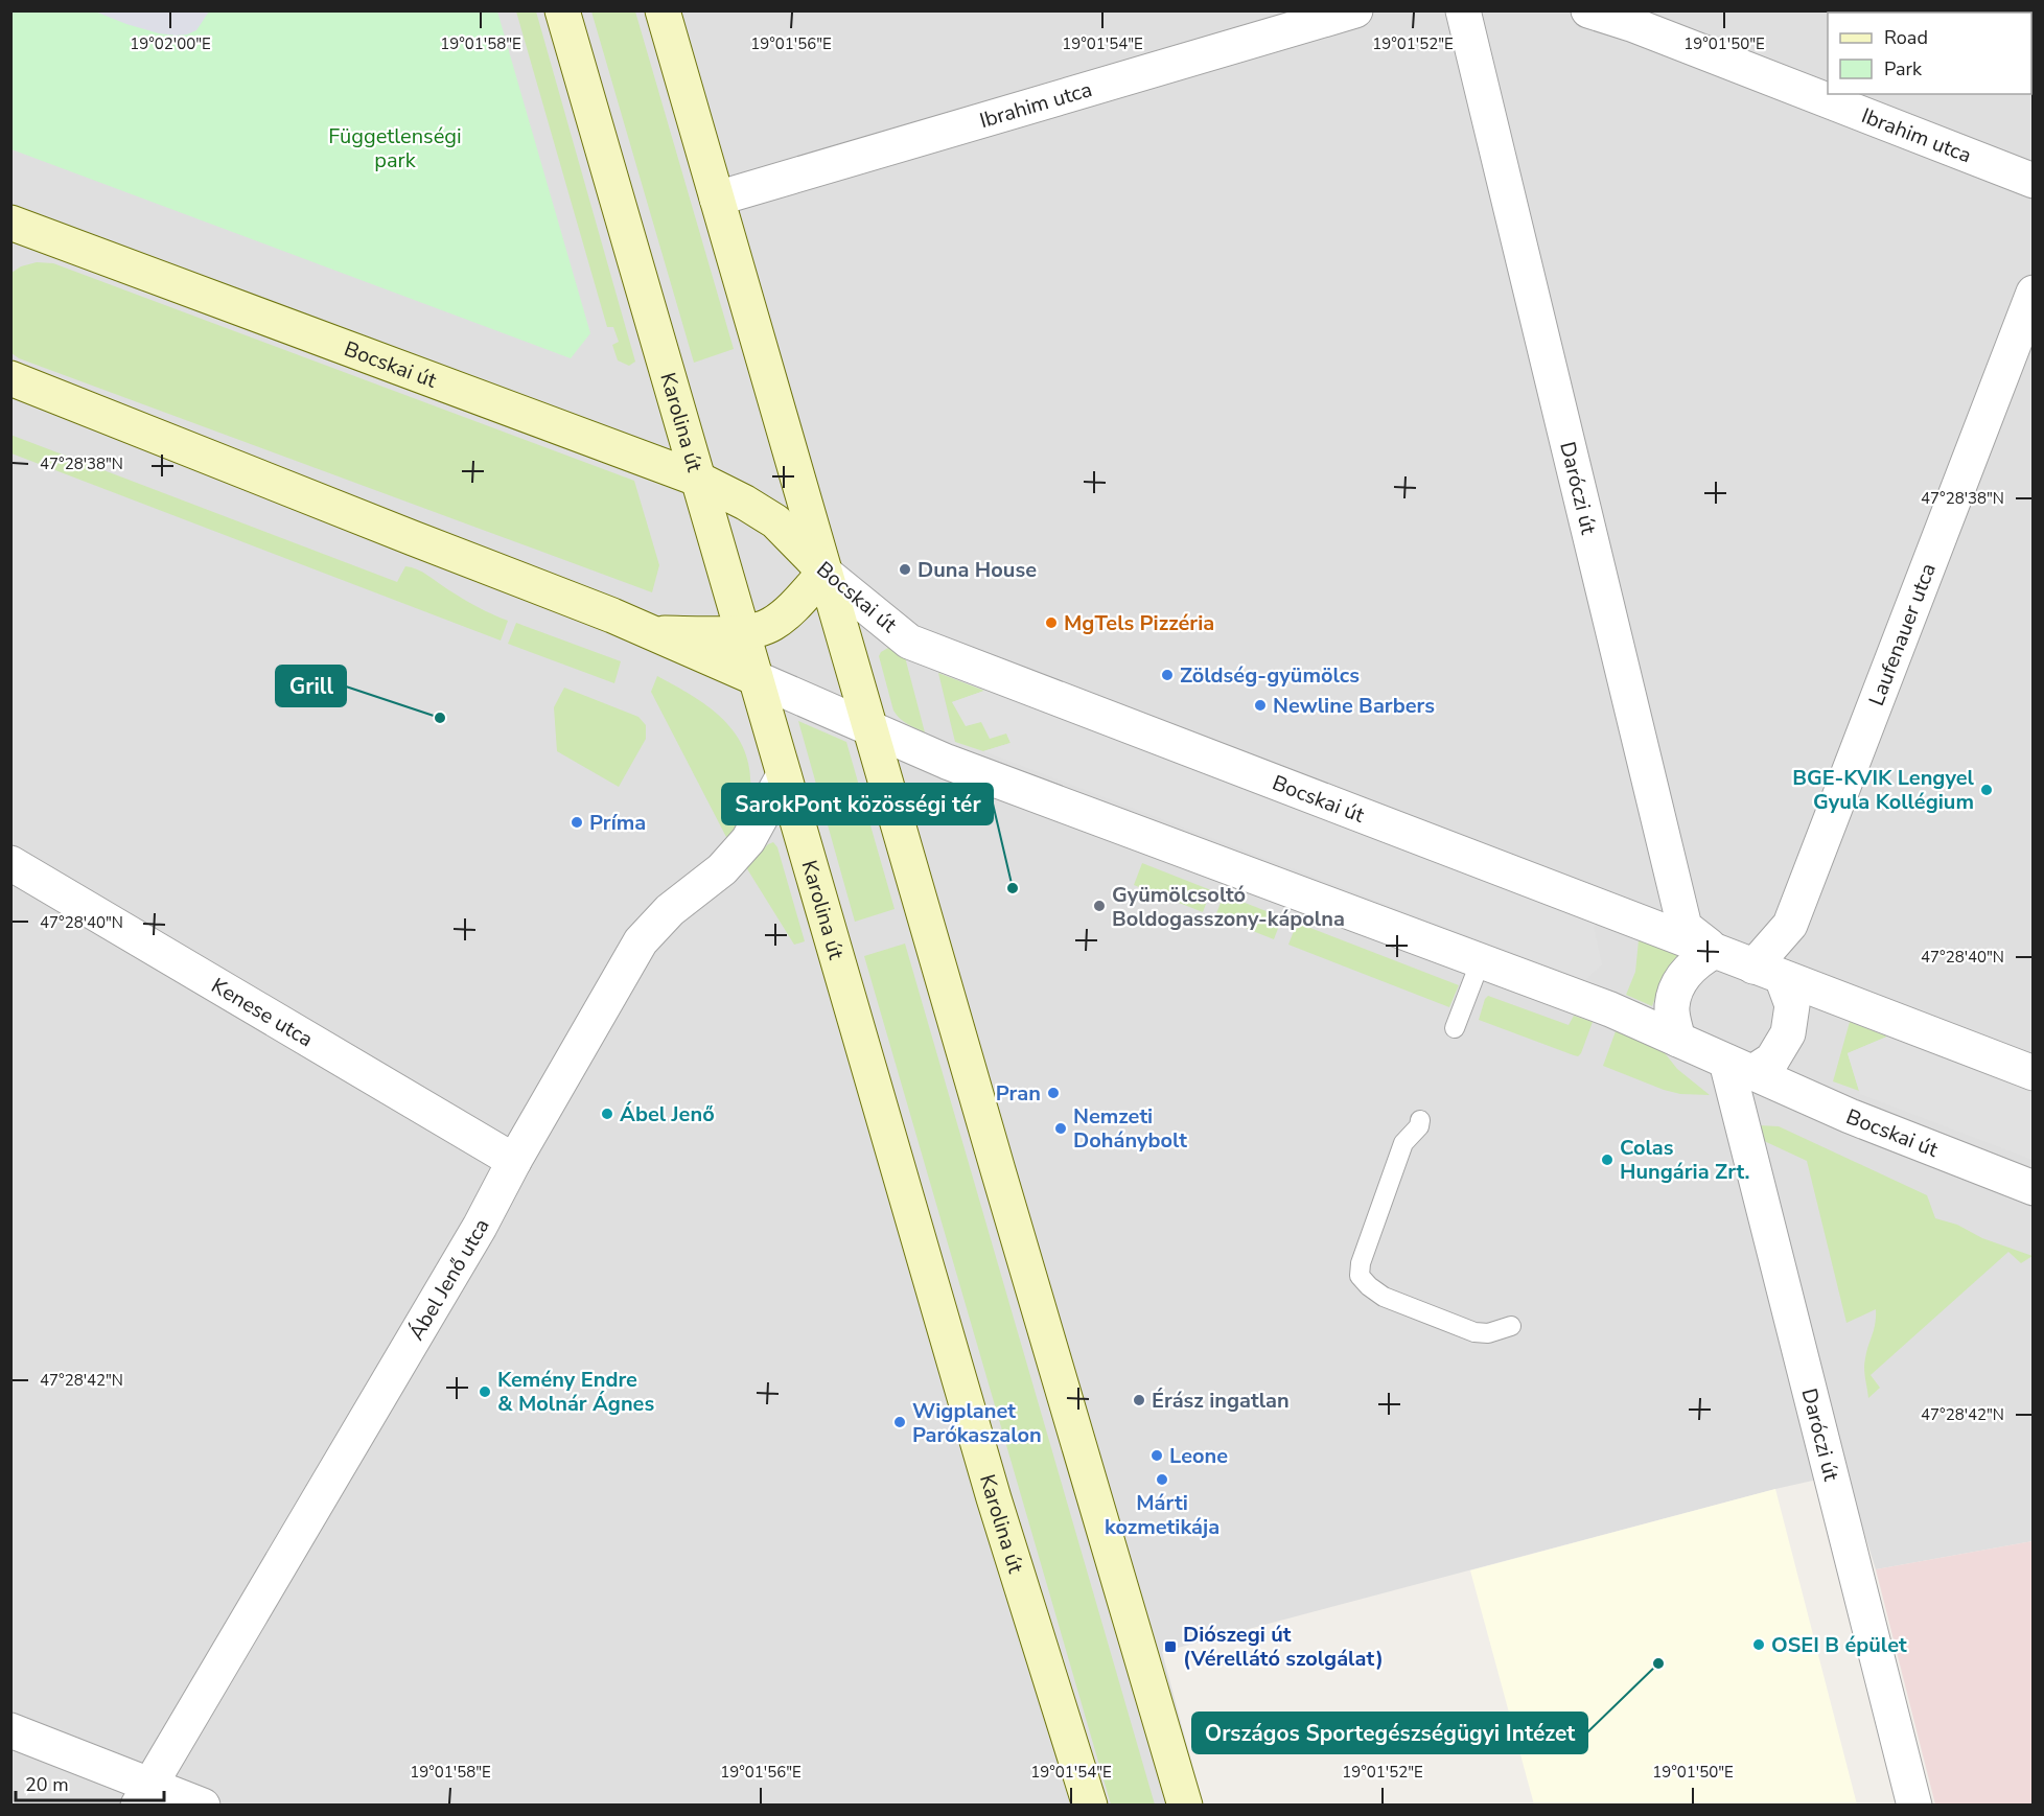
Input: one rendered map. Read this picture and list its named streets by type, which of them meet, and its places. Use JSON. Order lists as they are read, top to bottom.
{
  "streets": {
    "main road": ["Bocskai út", "Karolina út"],
    "street": [
      "Ibrahim utca",
      "Daróczi út",
      "Laufenauer utca",
      "Kenese utca",
      "Ábel Jenő utca"
    ]
  },
  "crossings": [
    ["Bocskai út", "Karolina út"],
    ["Bocskai út", "Daróczi út"],
    ["Bocskai út", "Laufenauer utca"],
    ["Karolina út", "Ábel Jenő utca"],
    ["Daróczi út", "Laufenauer utca"],
    ["Kenese utca", "Ábel Jenő utca"]
  ],
  "parks": ["Függetlenségi park"],
  "places": {
    "other": [
      "Duna House",
      "MgTels Pizzéria",
      "Zöldség-gyümölcs",
      "Newline Barbers",
      "Grill",
      "BGE-KVIK Lengyel Gyula Kollégium",
      "Príma",
      "SarokPont közösségi tér",
      "Gyümölcsoltó Boldogasszony-kápolna",
      "Pran",
      "Ábel Jenő",
      "Nemzeti Dohánybolt",
      "Colas Hungária Zrt.",
      "Kemény Endre & Molnár Ágnes",
      "Érász ingatlan",
      "Wigplanet Parókaszalon",
      "Leone",
      "Márti kozmetikája",
      "OSEI B épület",
      "Országos Sportegészségügyi Intézet"
    ],
    "transit": ["Diószegi út (Vérellátó szolgálat)"]
  },
  "legend": ["Road", "Park"],
  "scale_bar": "20 m",
  "coordinates": [
    "19°02'00\"E",
    "19°01'58\"E",
    "19°01'56\"E",
    "19°01'54\"E",
    "19°01'52\"E",
    "19°01'50\"E",
    "47°28'38\"N",
    "47°28'40\"N",
    "47°28'42\"N"
  ]
}
